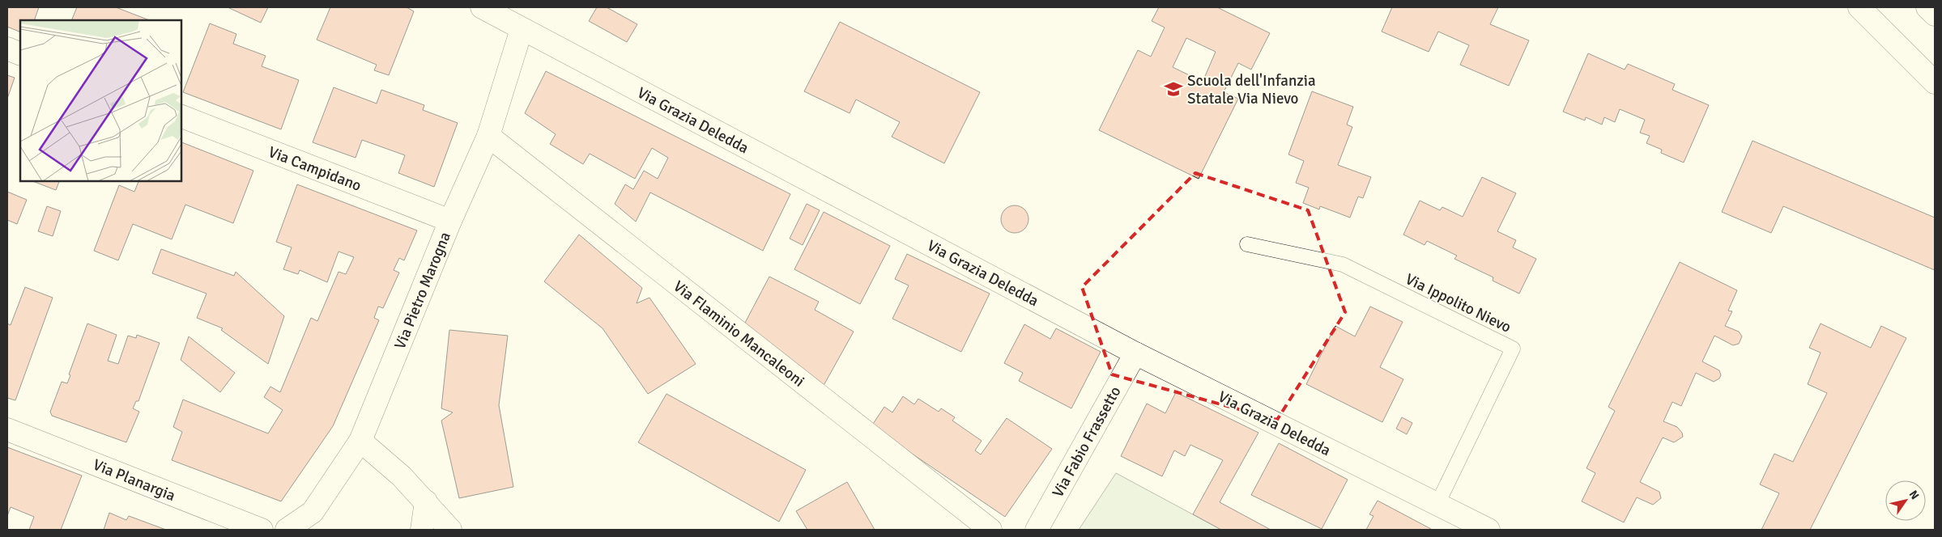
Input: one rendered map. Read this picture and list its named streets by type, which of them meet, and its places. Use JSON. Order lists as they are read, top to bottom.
{
  "streets": {
    "street": [
      "Via Grazia Deledda",
      "Via Campidano",
      "Via Pietro Marogna",
      "Via Flaminio Mancaleoni",
      "Via Fabio Frassetto",
      "Via Planargia"
    ],
    "lane": ["Via Ippolito Nievo"]
  },
  "crossings": [
    ["Via Grazia Deledda", "Via Pietro Marogna"],
    ["Via Grazia Deledda", "Via Ippolito Nievo"],
    ["Via Grazia Deledda", "Via Fabio Frassetto"],
    ["Via Campidano", "Via Pietro Marogna"],
    ["Via Pietro Marogna", "Via Flaminio Mancaleoni"]
  ],
  "places": {
    "school or university": ["Scuola dell'Infanzia Statale Via Nievo"]
  },
  "north": "top right"
}
